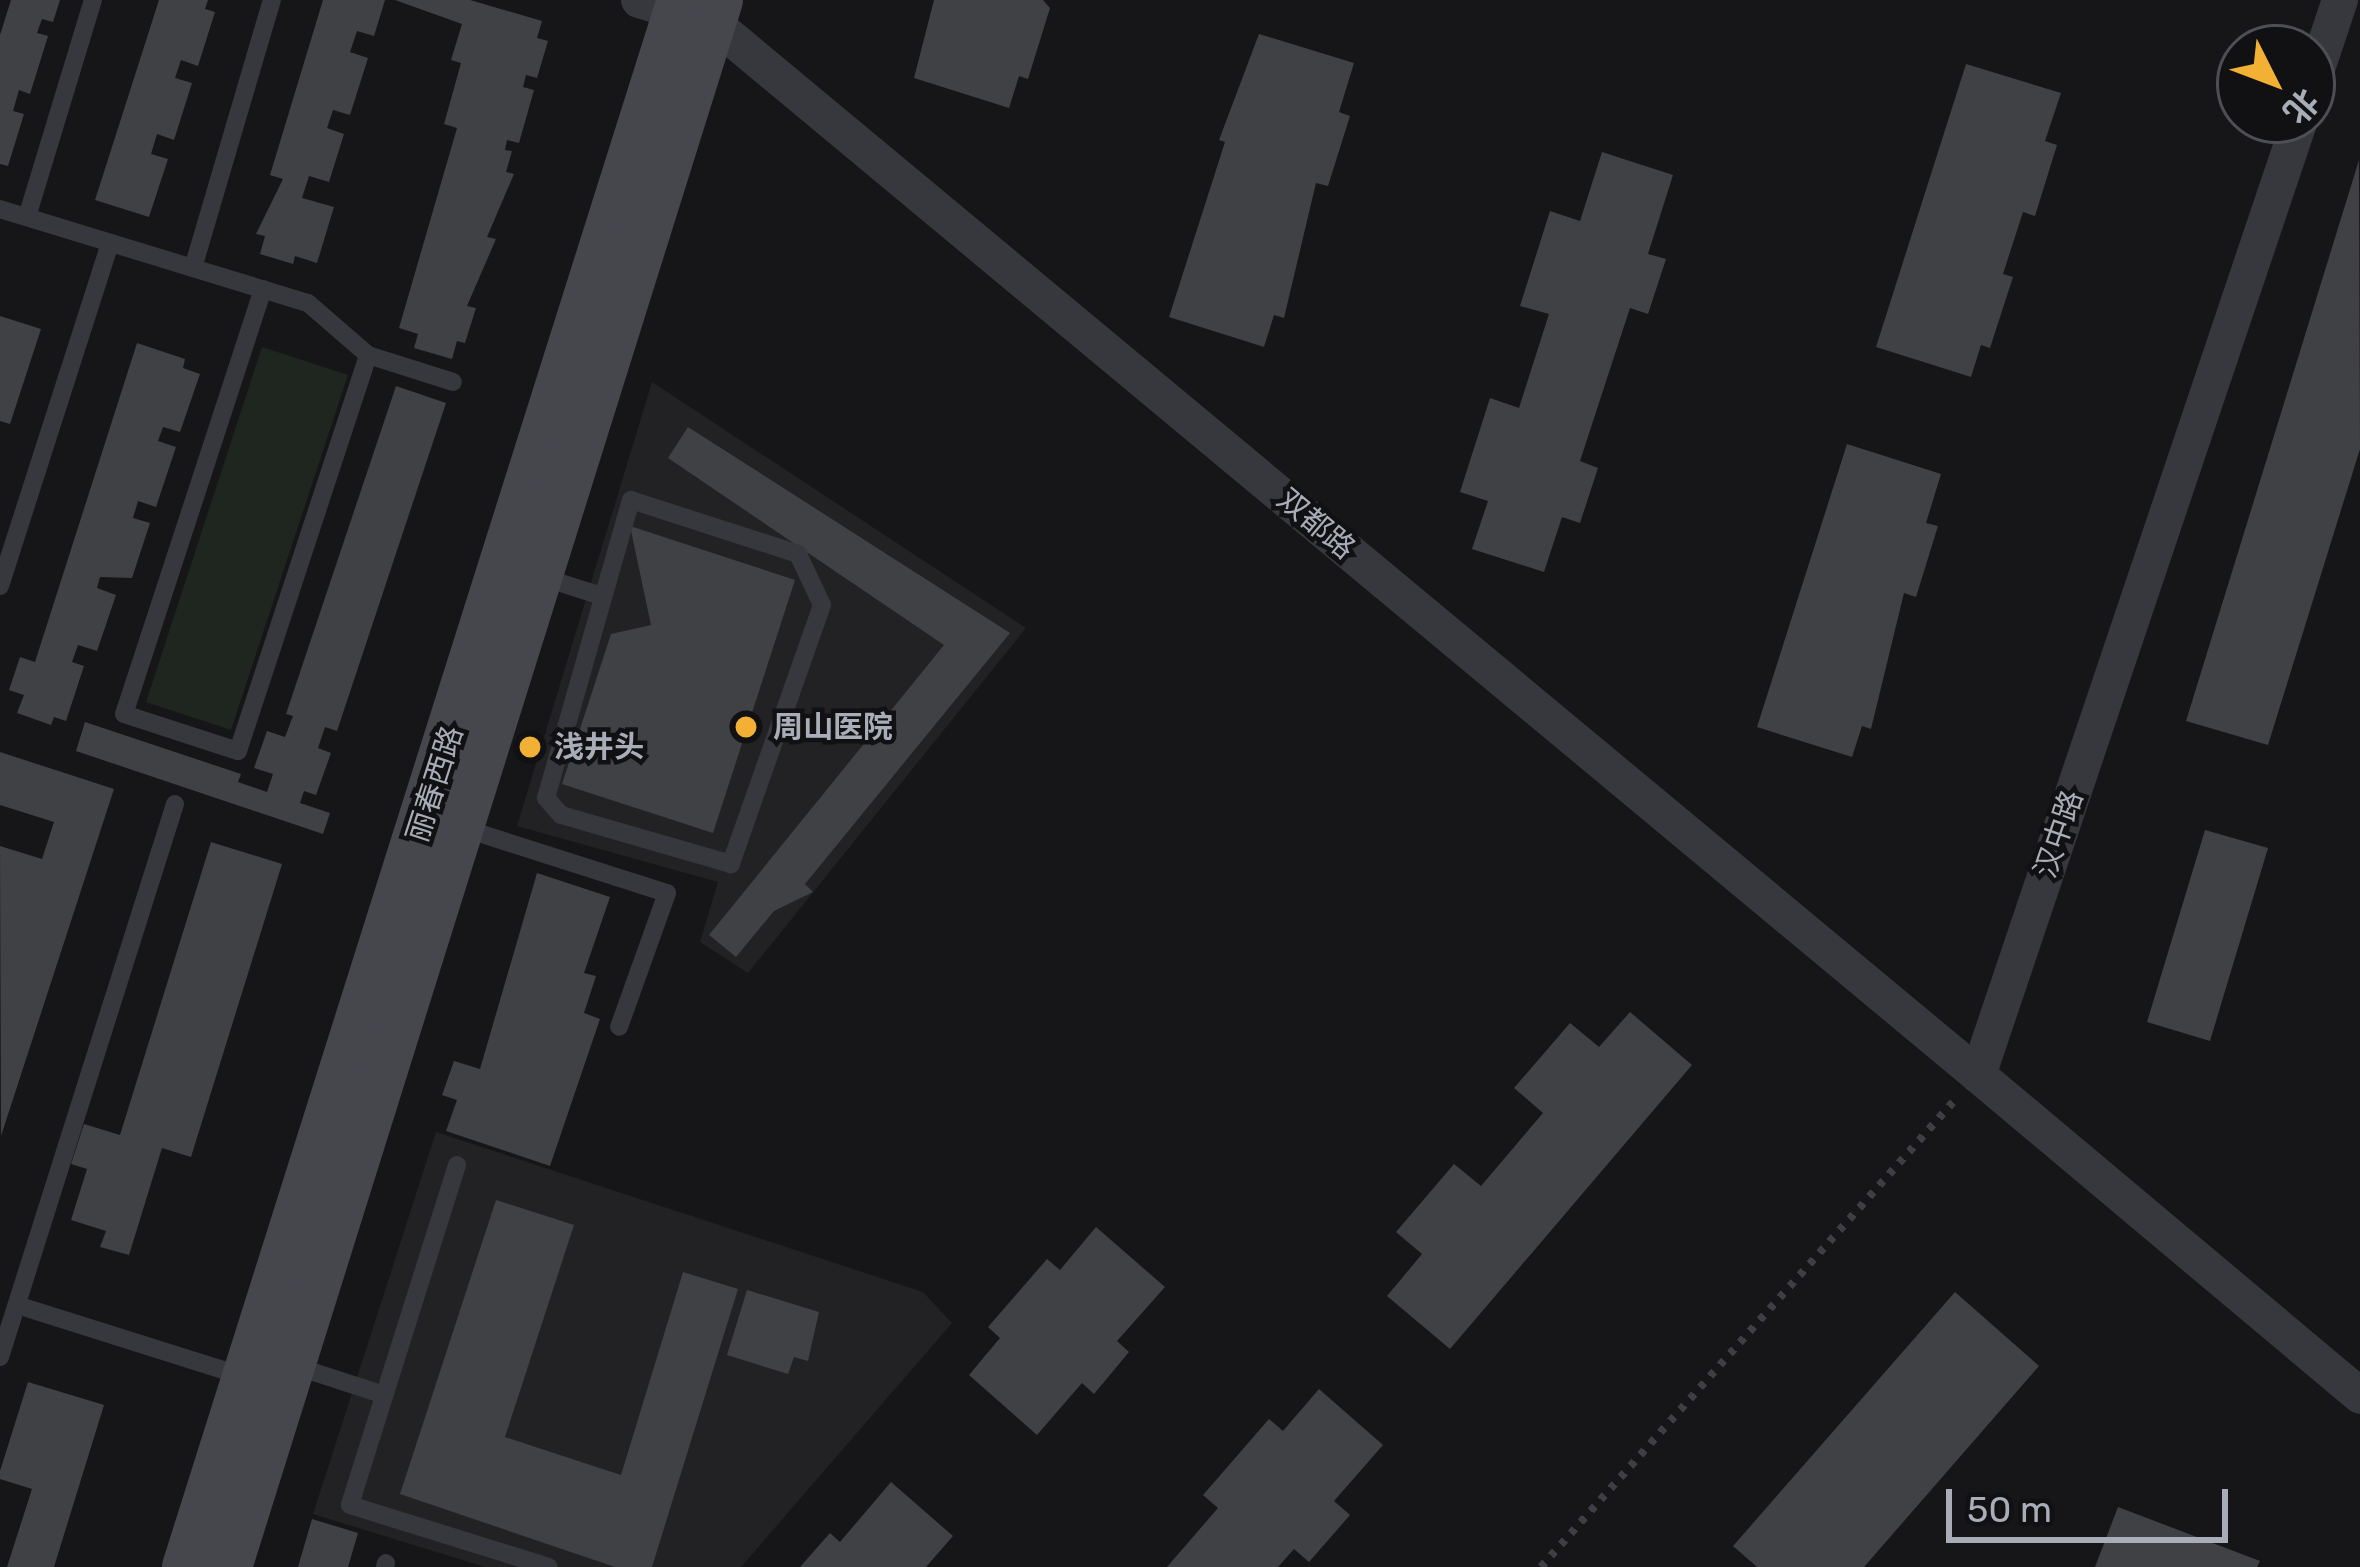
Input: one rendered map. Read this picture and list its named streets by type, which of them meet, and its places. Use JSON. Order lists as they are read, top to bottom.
{
  "streets": {
    "main road": ["丽春西路"],
    "street": ["双都路", "汉中路"]
  },
  "crossings": [
    ["双都路", "丽春西路"],
    ["双都路", "汉中路"]
  ],
  "places": ["周山医院", "浅井头"],
  "scale_bar": "50 m",
  "north": "bottom right"
}
